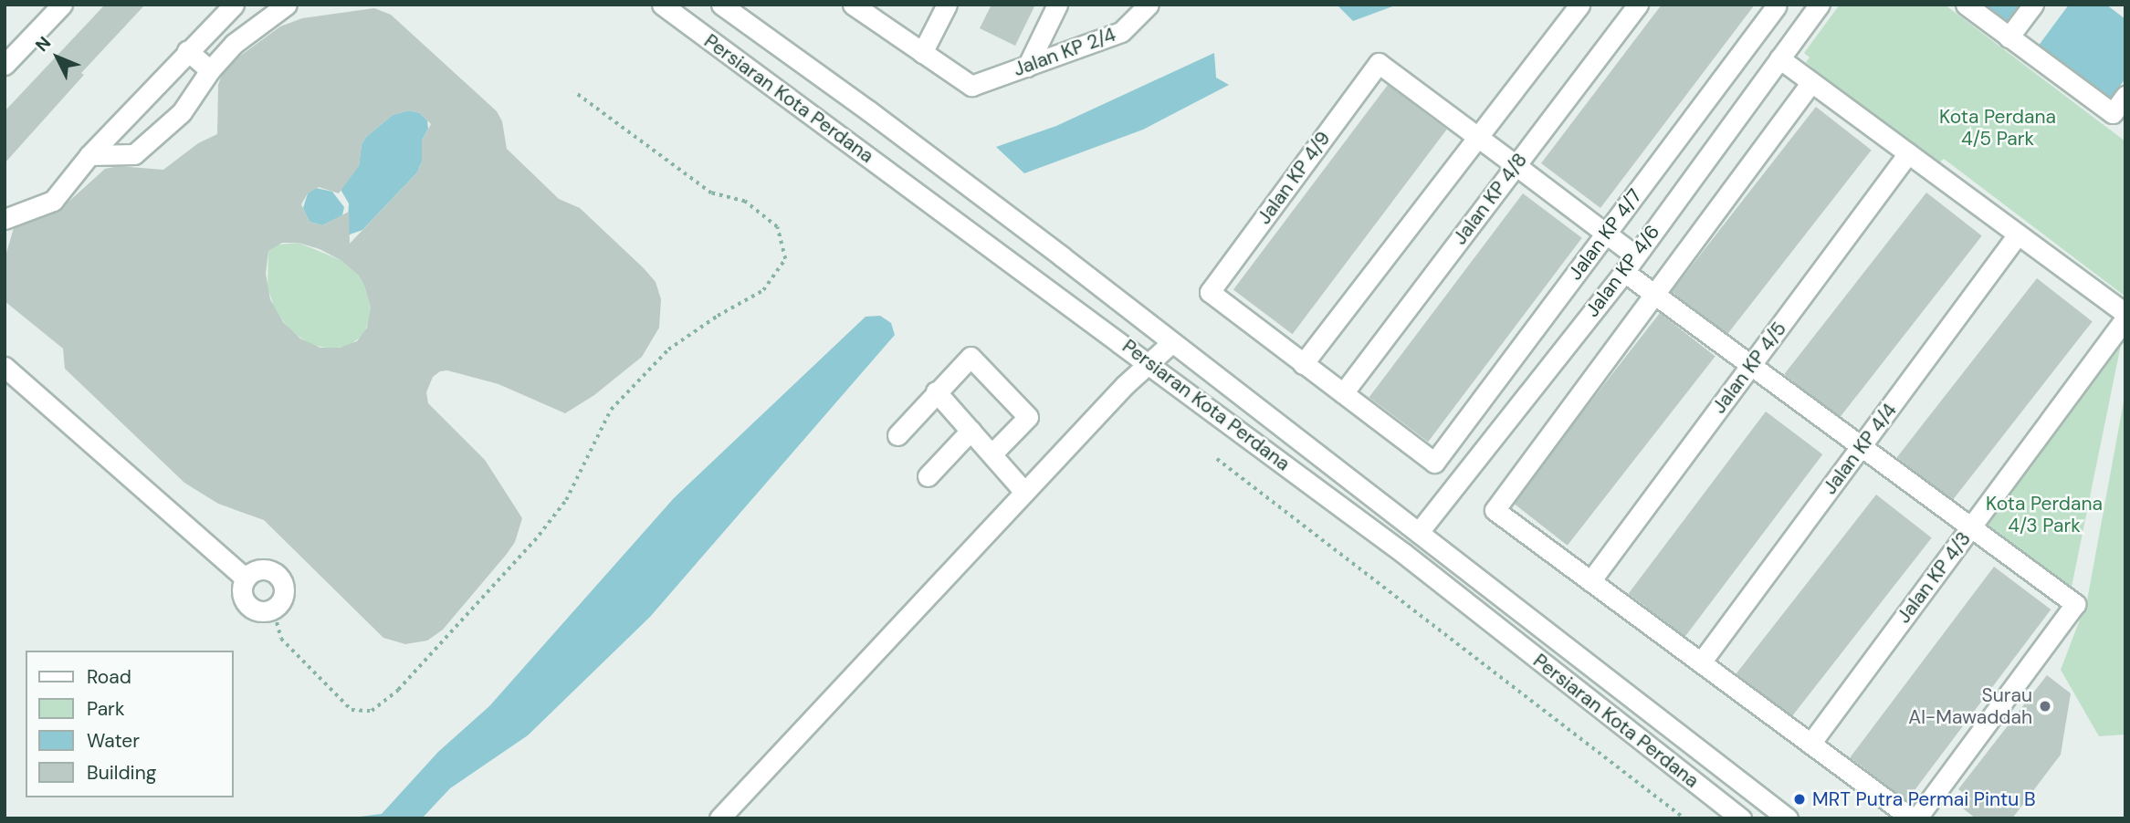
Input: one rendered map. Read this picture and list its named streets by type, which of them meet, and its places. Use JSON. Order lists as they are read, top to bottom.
{
  "streets": {
    "street": [
      "Jalan KP 2/4",
      "Persiaran Kota Perdana",
      "Jalan KP 4/9",
      "Jalan KP 4/8",
      "Jalan KP 4/7",
      "Jalan KP 4/6",
      "Jalan KP 4/5",
      "Jalan KP 4/4",
      "Jalan KP 4/3"
    ]
  },
  "crossings": [
    ["Persiaran Kota Perdana", "Jalan KP 4/6"],
    ["Jalan KP 4/8", "Jalan KP 4/7"],
    ["Jalan KP 4/6", "Jalan KP 4/5"]
  ],
  "parks": ["Kota Perdana 4/5 Park", "Kota Perdana 4/3 Park"],
  "places": ["Surau Al-Mawaddah", "MRT Putra Permai Pintu B"],
  "legend": [
    "Road",
    "Park",
    "Water",
    "Building"
  ],
  "north": "top left"
}
